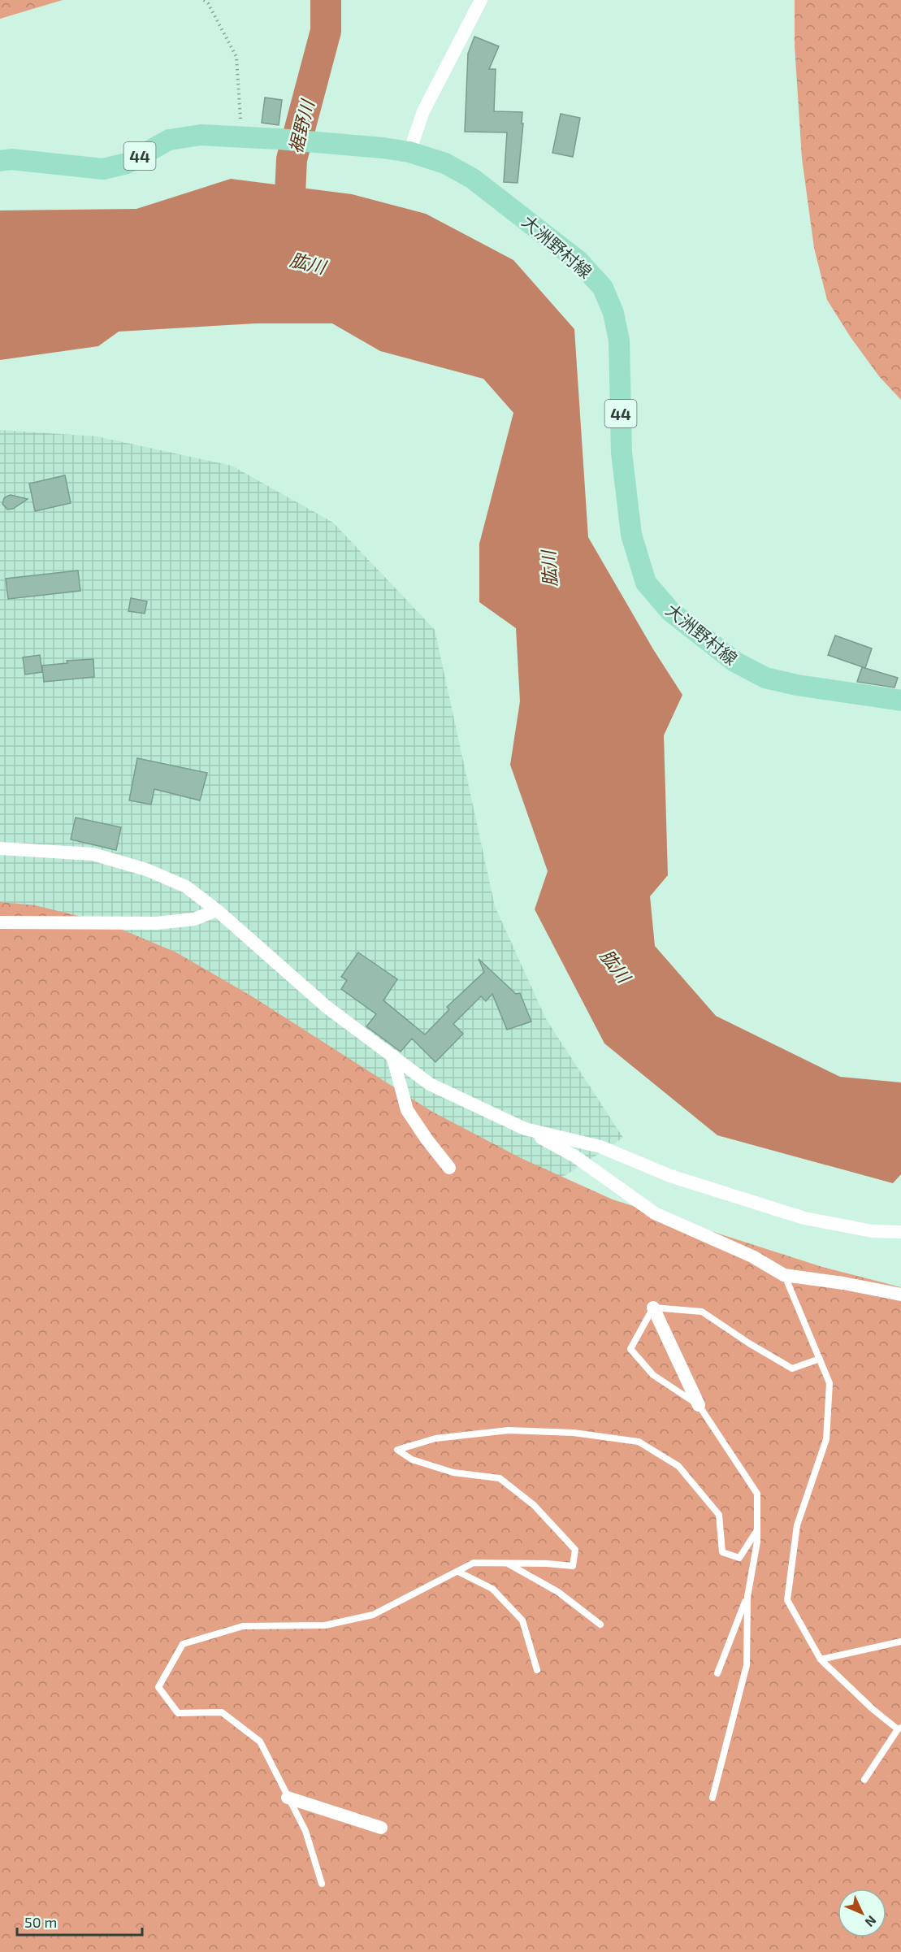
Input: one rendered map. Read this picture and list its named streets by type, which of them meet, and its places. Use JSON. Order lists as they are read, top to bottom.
{
  "streets": {
    "main road": ["44", "大洲野村線"]
  },
  "water": ["裾野川", "肱川"],
  "scale_bar": "50 m",
  "north": "bottom right"
}
